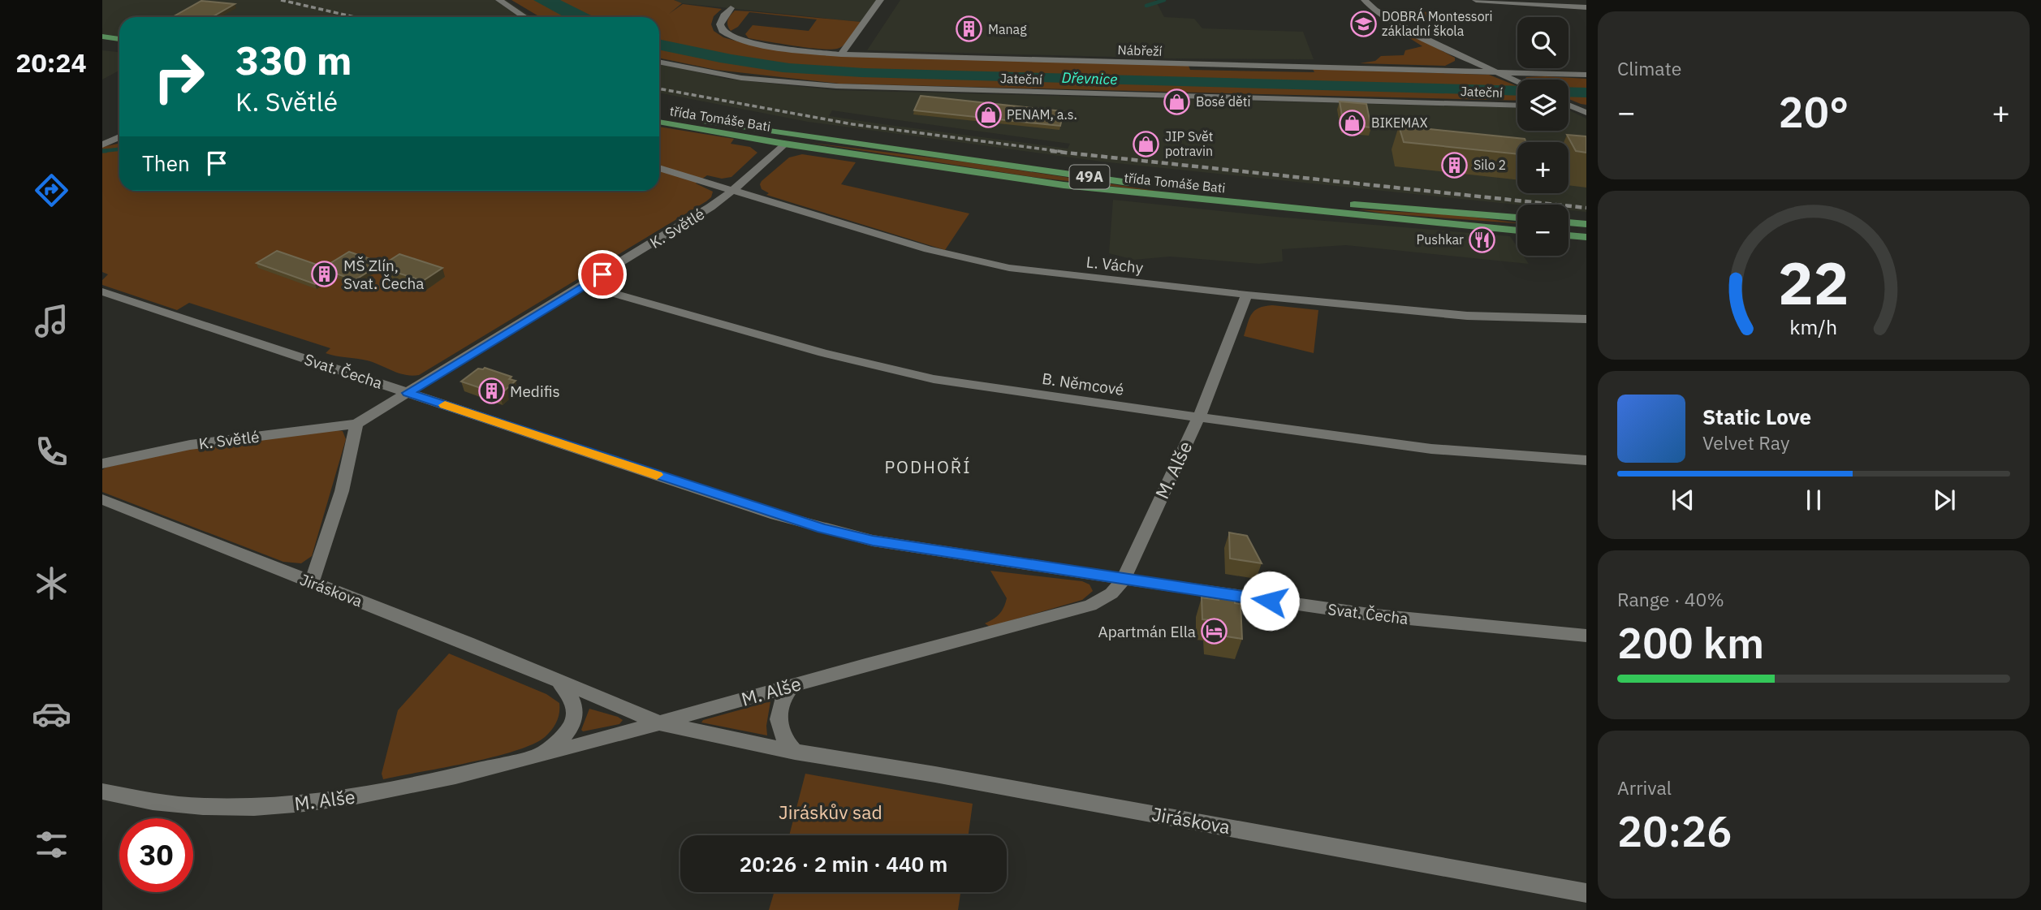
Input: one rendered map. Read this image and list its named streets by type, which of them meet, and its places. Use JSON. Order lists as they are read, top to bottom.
{
  "streets": {
    "main road": ["třída Tomáše Bati", "49A"],
    "street": [
      "Nábřeží",
      "Jateční",
      "K. Světlé",
      "L. Váchy",
      "Svat. Čecha",
      "B. Němcové",
      "M. Alše",
      "Jiráskova"
    ]
  },
  "crossings": [
    ["třída Tomáše Bati", "K. Světlé"],
    ["K. Světlé", "L. Váchy"],
    ["K. Světlé", "Svat. Čecha"],
    ["K. Světlé", "B. Němcové"],
    ["L. Váchy", "M. Alše"],
    ["Svat. Čecha", "M. Alše"],
    ["B. Němcové", "M. Alše"],
    ["M. Alše", "Jiráskova"]
  ],
  "districts": ["PODHOŘÍ"],
  "water": ["Dřevnice"],
  "parks": ["Jiráskův sad"],
  "places": {
    "school or university": ["DOBRÁ Montessori základní škola"],
    "building": [
      "Manag",
      "Silo 2",
      "MŠ Zlín, Svat. Čecha",
      "Medifis"
    ],
    "shop": [
      "Bosé děti",
      "PENAM, a.s.",
      "BIKEMAX",
      "JIP Svět potravin"
    ],
    "restaurant": ["Pushkar"],
    "hotel": ["Apartmán Ella"]
  },
  "page": {
    "tabs": "20:24",
    "tile": [
      "Climate",
      ["Range · 40%", "200 km"],
      ["Arrival", "20:26"]
    ],
    "map_buttons": ["+", "−"],
    "turn": ["330 m", "K. Světlé"],
    "heat": ["−", "20°", "+"],
    "then": "Then",
    "song": ["Static Love", "Velvet Ray"],
    "limit": "30",
    "trip": "20:26 · 2 min · 440 m",
    "gauge": ["22", "km/h"]
  }
}
